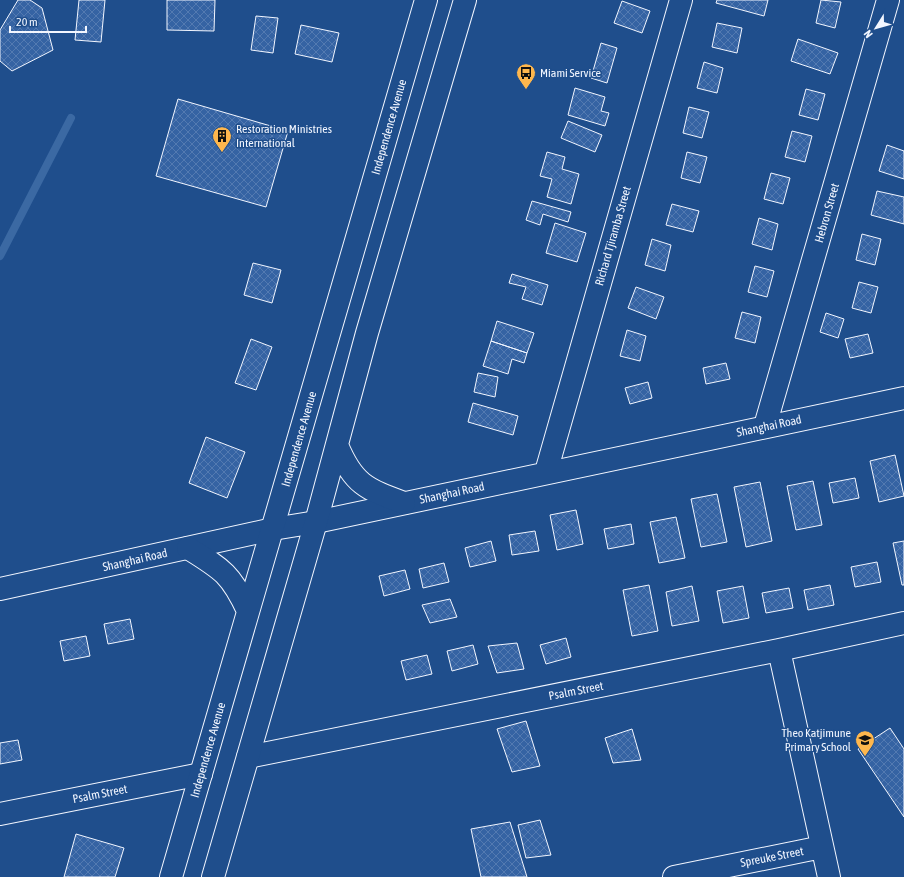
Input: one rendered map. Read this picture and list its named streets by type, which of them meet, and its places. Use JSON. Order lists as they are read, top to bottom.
{
  "streets": {
    "street": [
      "Independence Avenue",
      "Hebron Street",
      "Richard Tjiramba Street",
      "Shanghai Road",
      "Psalm Street",
      "Spreuke Street"
    ]
  },
  "crossings": [
    ["Independence Avenue", "Shanghai Road"],
    ["Independence Avenue", "Psalm Street"],
    ["Hebron Street", "Shanghai Road"],
    ["Richard Tjiramba Street", "Shanghai Road"]
  ],
  "places": {
    "bus stop": ["Miami Service"],
    "building": ["Restoration Ministries International"],
    "school or university": ["Theo Katjimune Primary School"]
  },
  "scale_bar": "20 m",
  "north": "bottom left"
}
